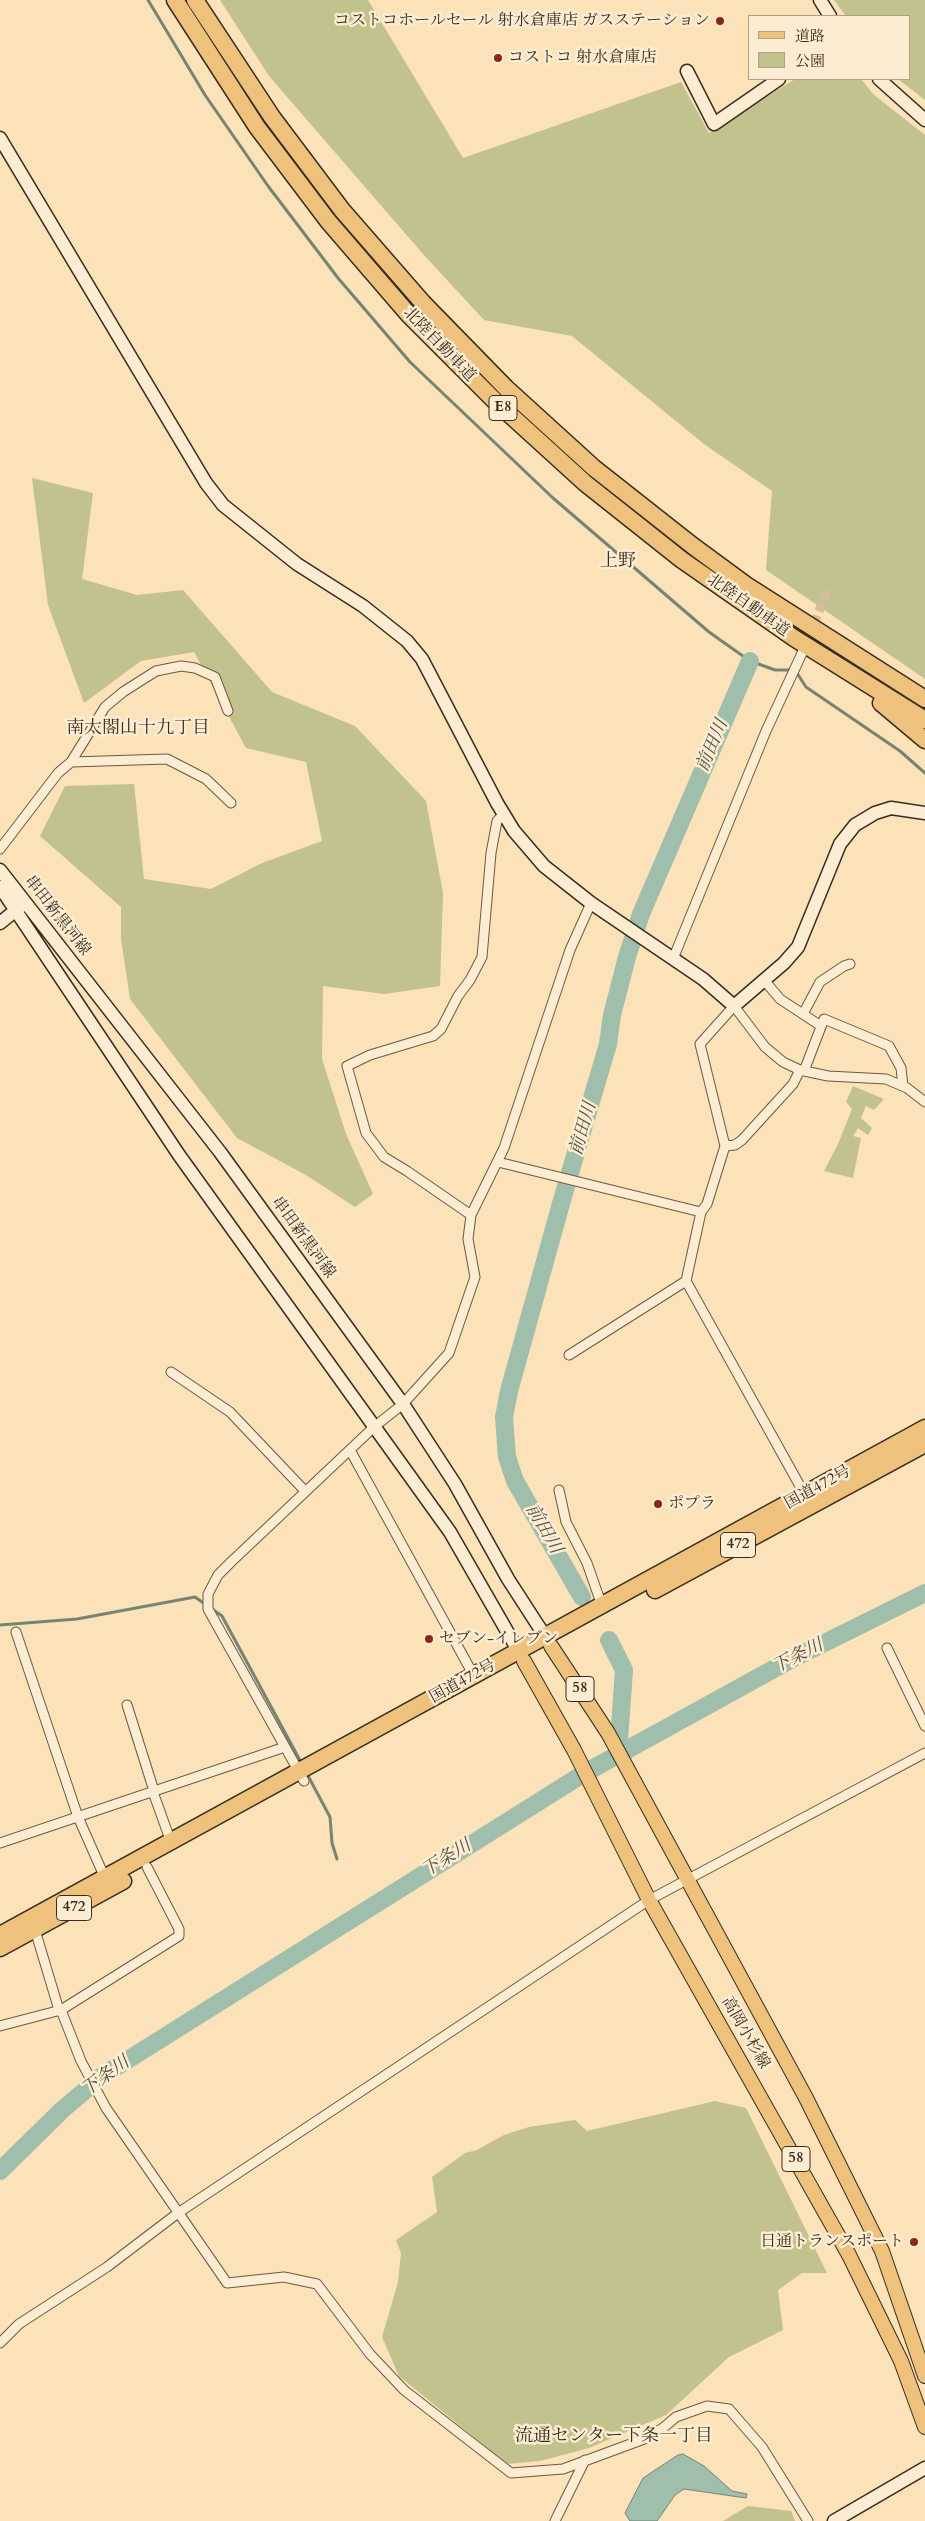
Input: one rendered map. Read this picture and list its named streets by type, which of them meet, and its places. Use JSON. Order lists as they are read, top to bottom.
{
  "streets": {
    "highway": [
      "北陸自動車道",
      "E8",
      "国道472号",
      "472"
    ],
    "main road": ["串田新黒河線", "58", "高岡小杉線"]
  },
  "crossings": [
    ["串田新黒河線", "国道472号"],
    ["串田新黒河線", "高岡小杉線"],
    ["国道472号", "高岡小杉線"]
  ],
  "districts": ["上野", "南太閤山十九丁目", "流通センター下条一丁目"],
  "water": ["前田川", "下条川"],
  "places": [
    "コストコホールセール 射水倉庫店 ガスステーション",
    "コストコ 射水倉庫店",
    "ポプラ",
    "セブン-イレブン",
    "日通トランスポート"
  ],
  "legend": ["道路", "公園"]
}
